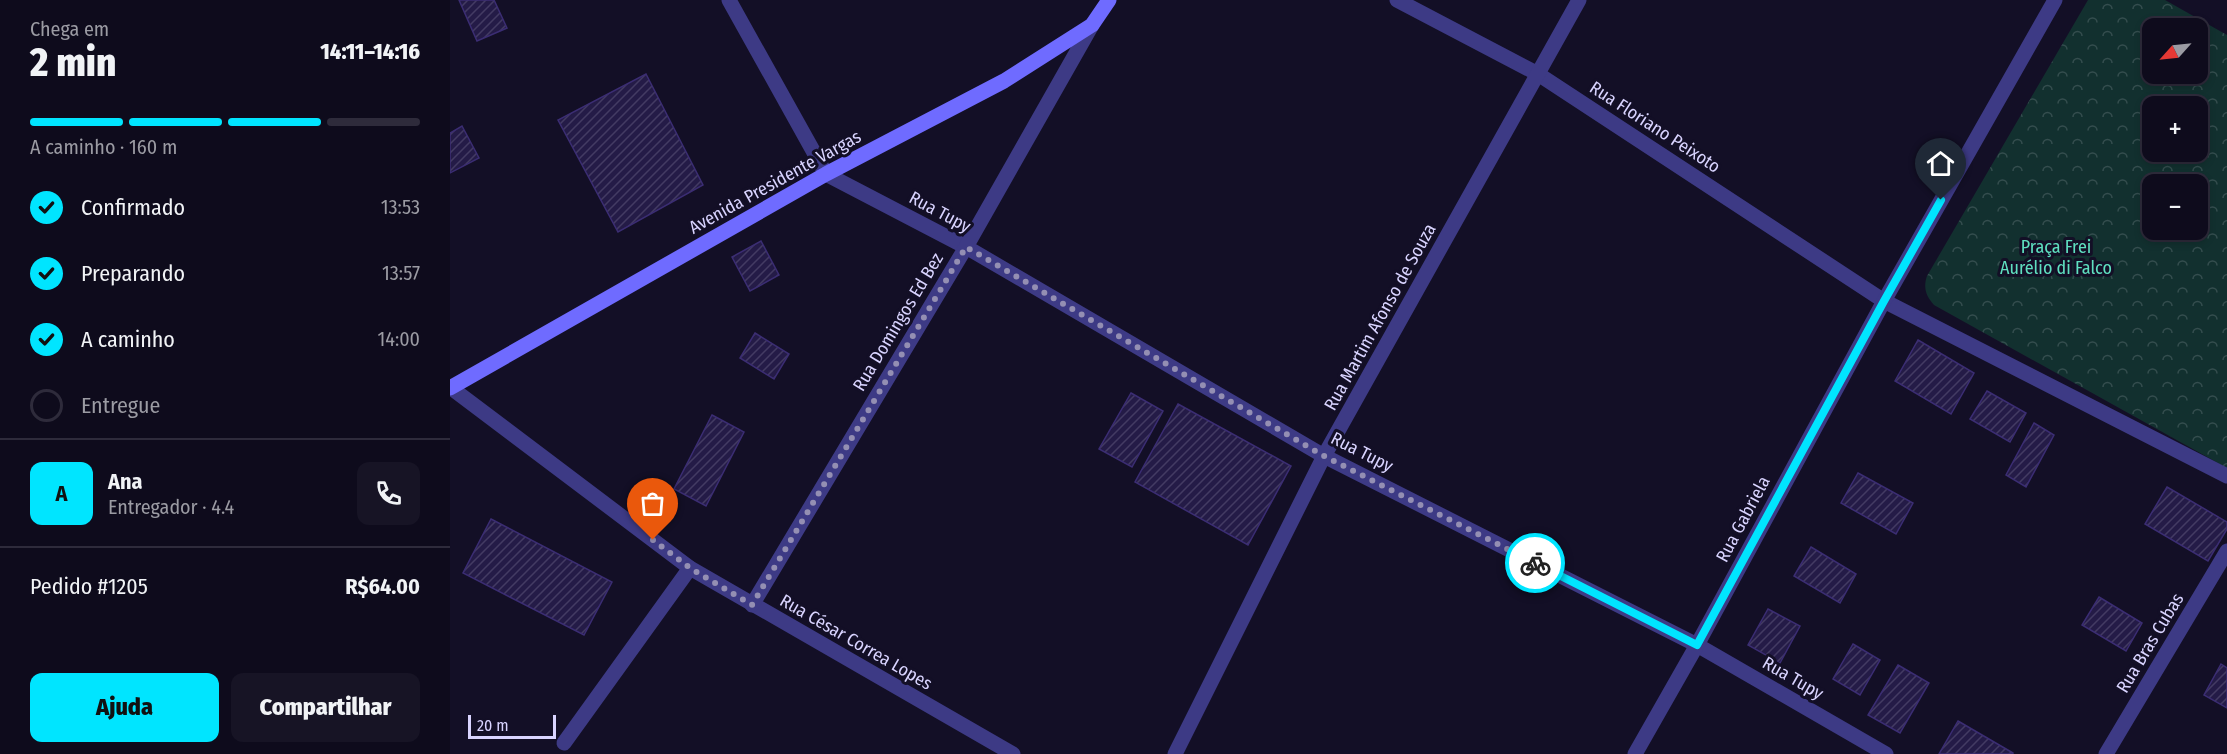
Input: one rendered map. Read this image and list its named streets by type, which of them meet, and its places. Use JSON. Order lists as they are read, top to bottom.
{
  "streets": {
    "main road": ["Avenida Presidente Vargas"],
    "street": [
      "Rua Floriano Peixoto",
      "Rua Tupy",
      "Rua Martim Afonso de Souza",
      "Rua Domingos Ed Bez",
      "Rua Gabriela",
      "Rua César Correa Lopes",
      "Rua Bras Cubas"
    ]
  },
  "crossings": [
    ["Rua Floriano Peixoto", "Rua Martim Afonso de Souza"],
    ["Rua Floriano Peixoto", "Rua Gabriela"],
    ["Avenida Presidente Vargas", "Rua Tupy"],
    ["Avenida Presidente Vargas", "Rua Domingos Ed Bez"],
    ["Avenida Presidente Vargas", "Rua César Correa Lopes"],
    ["Rua Tupy", "Rua Martim Afonso de Souza"],
    ["Rua Tupy", "Rua Domingos Ed Bez"],
    ["Rua Tupy", "Rua Gabriela"],
    ["Rua Domingos Ed Bez", "Rua César Correa Lopes"]
  ],
  "parks": ["Praça Frei Aurélio di Falco"],
  "scale_bar": "20 m",
  "north": "bottom left",
  "page": {
    "heading": ["2 min", "Chega em", "14:11–14:16"],
    "panel": [
      "Ana",
      "Entregador · 4.4",
      "Pedido #1205",
      "R$64.00"
    ],
    "map_buttons": ["+", "−"],
    "bar": "A caminho · 160 m",
    "list": [
      ["Confirmado", "13:53"],
      ["Preparando", "13:57"],
      ["A caminho", "14:00"],
      "Entregue"
    ],
    "round": "A",
    "buttons": ["Ajuda", "Compartilhar"],
    "scale": "20 m"
  }
}
